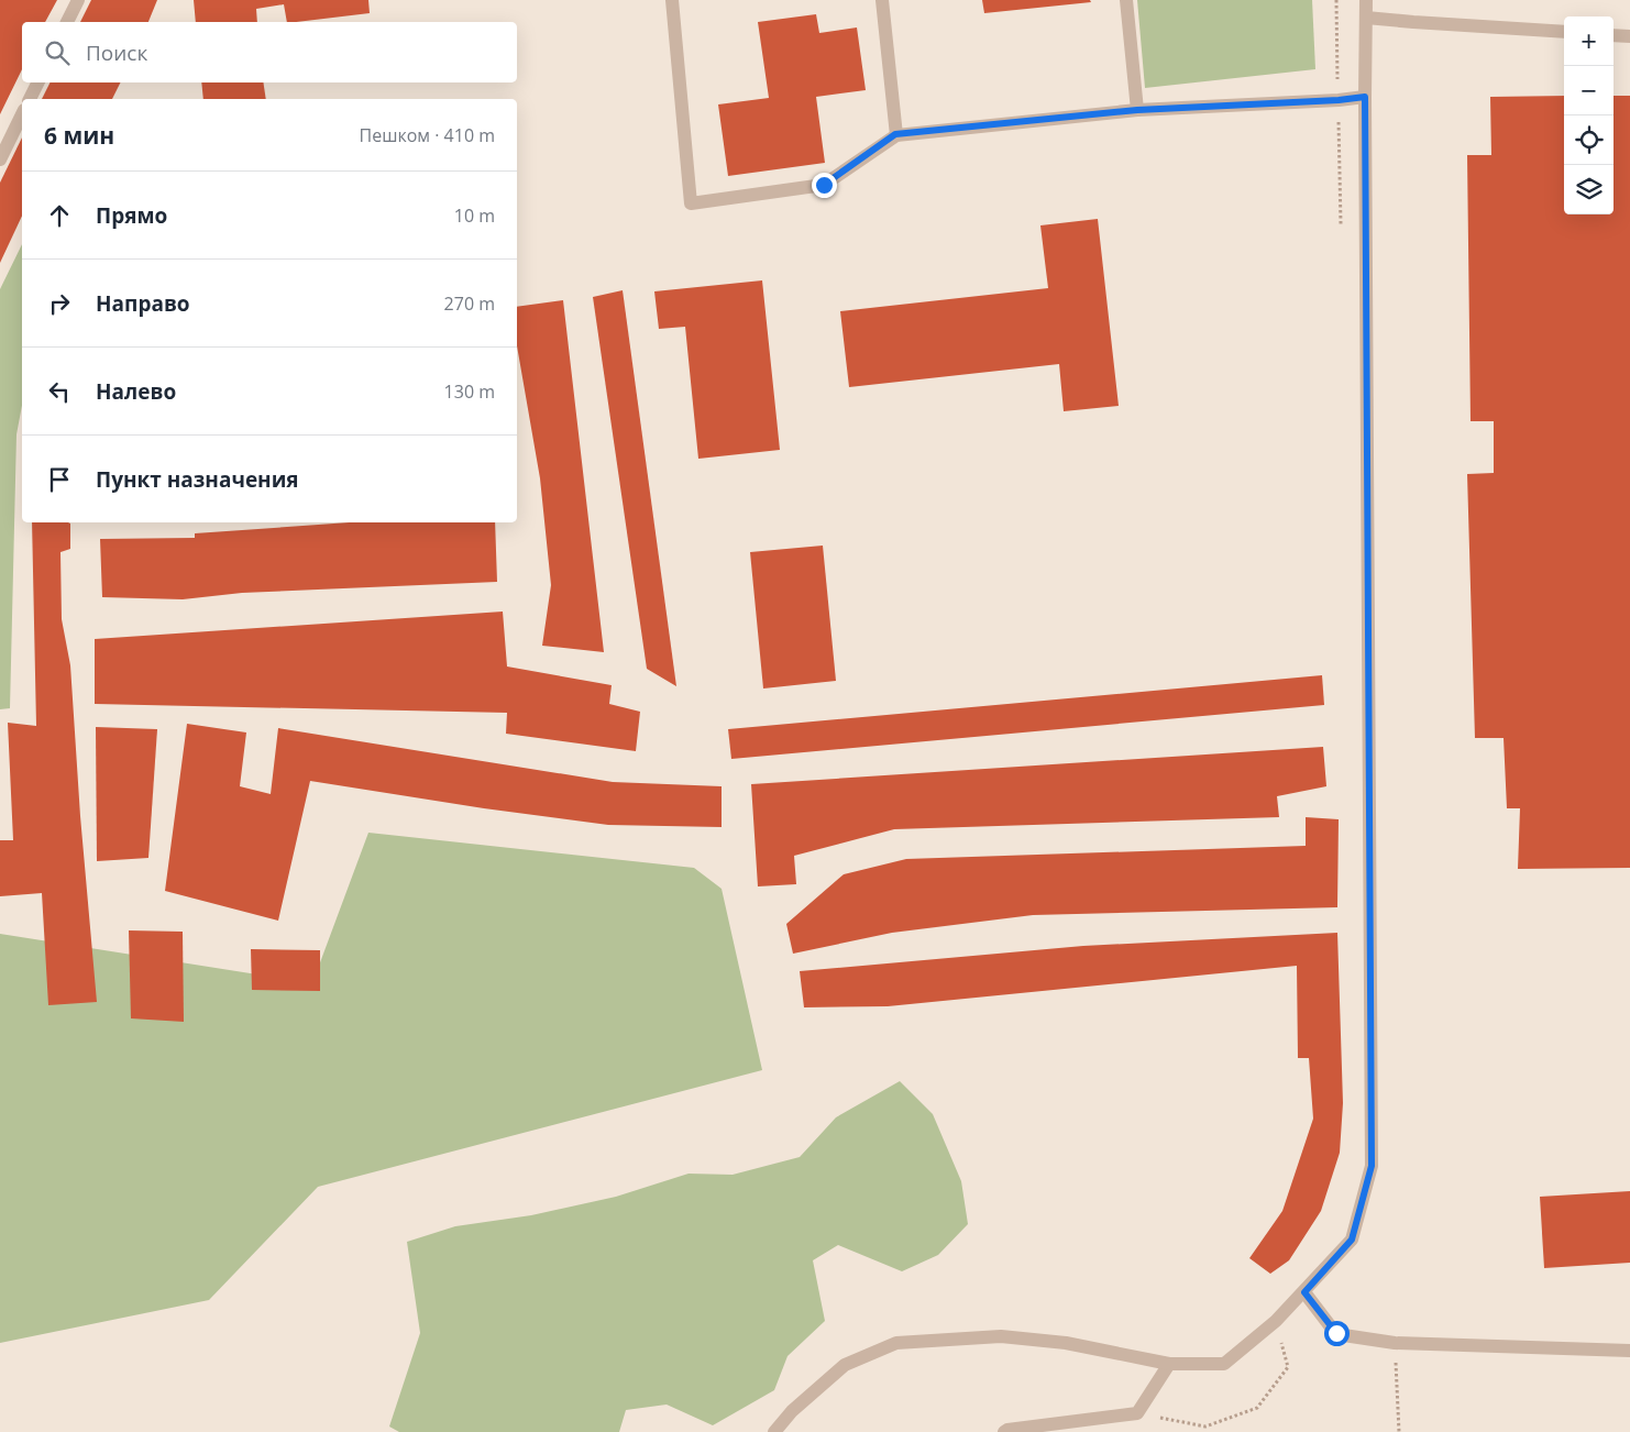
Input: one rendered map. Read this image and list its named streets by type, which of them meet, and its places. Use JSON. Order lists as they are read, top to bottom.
{
  "page": {
    "map_buttons": ["+", "−"],
    "search": "Поиск",
    "heading": ["6 мин", "Пешком · 410 m"],
    "list": [
      ["Прямо", "10 m"],
      ["Направо", "270 m"],
      ["Налево", "130 m"],
      "Пункт назначения"
    ]
  }
}
